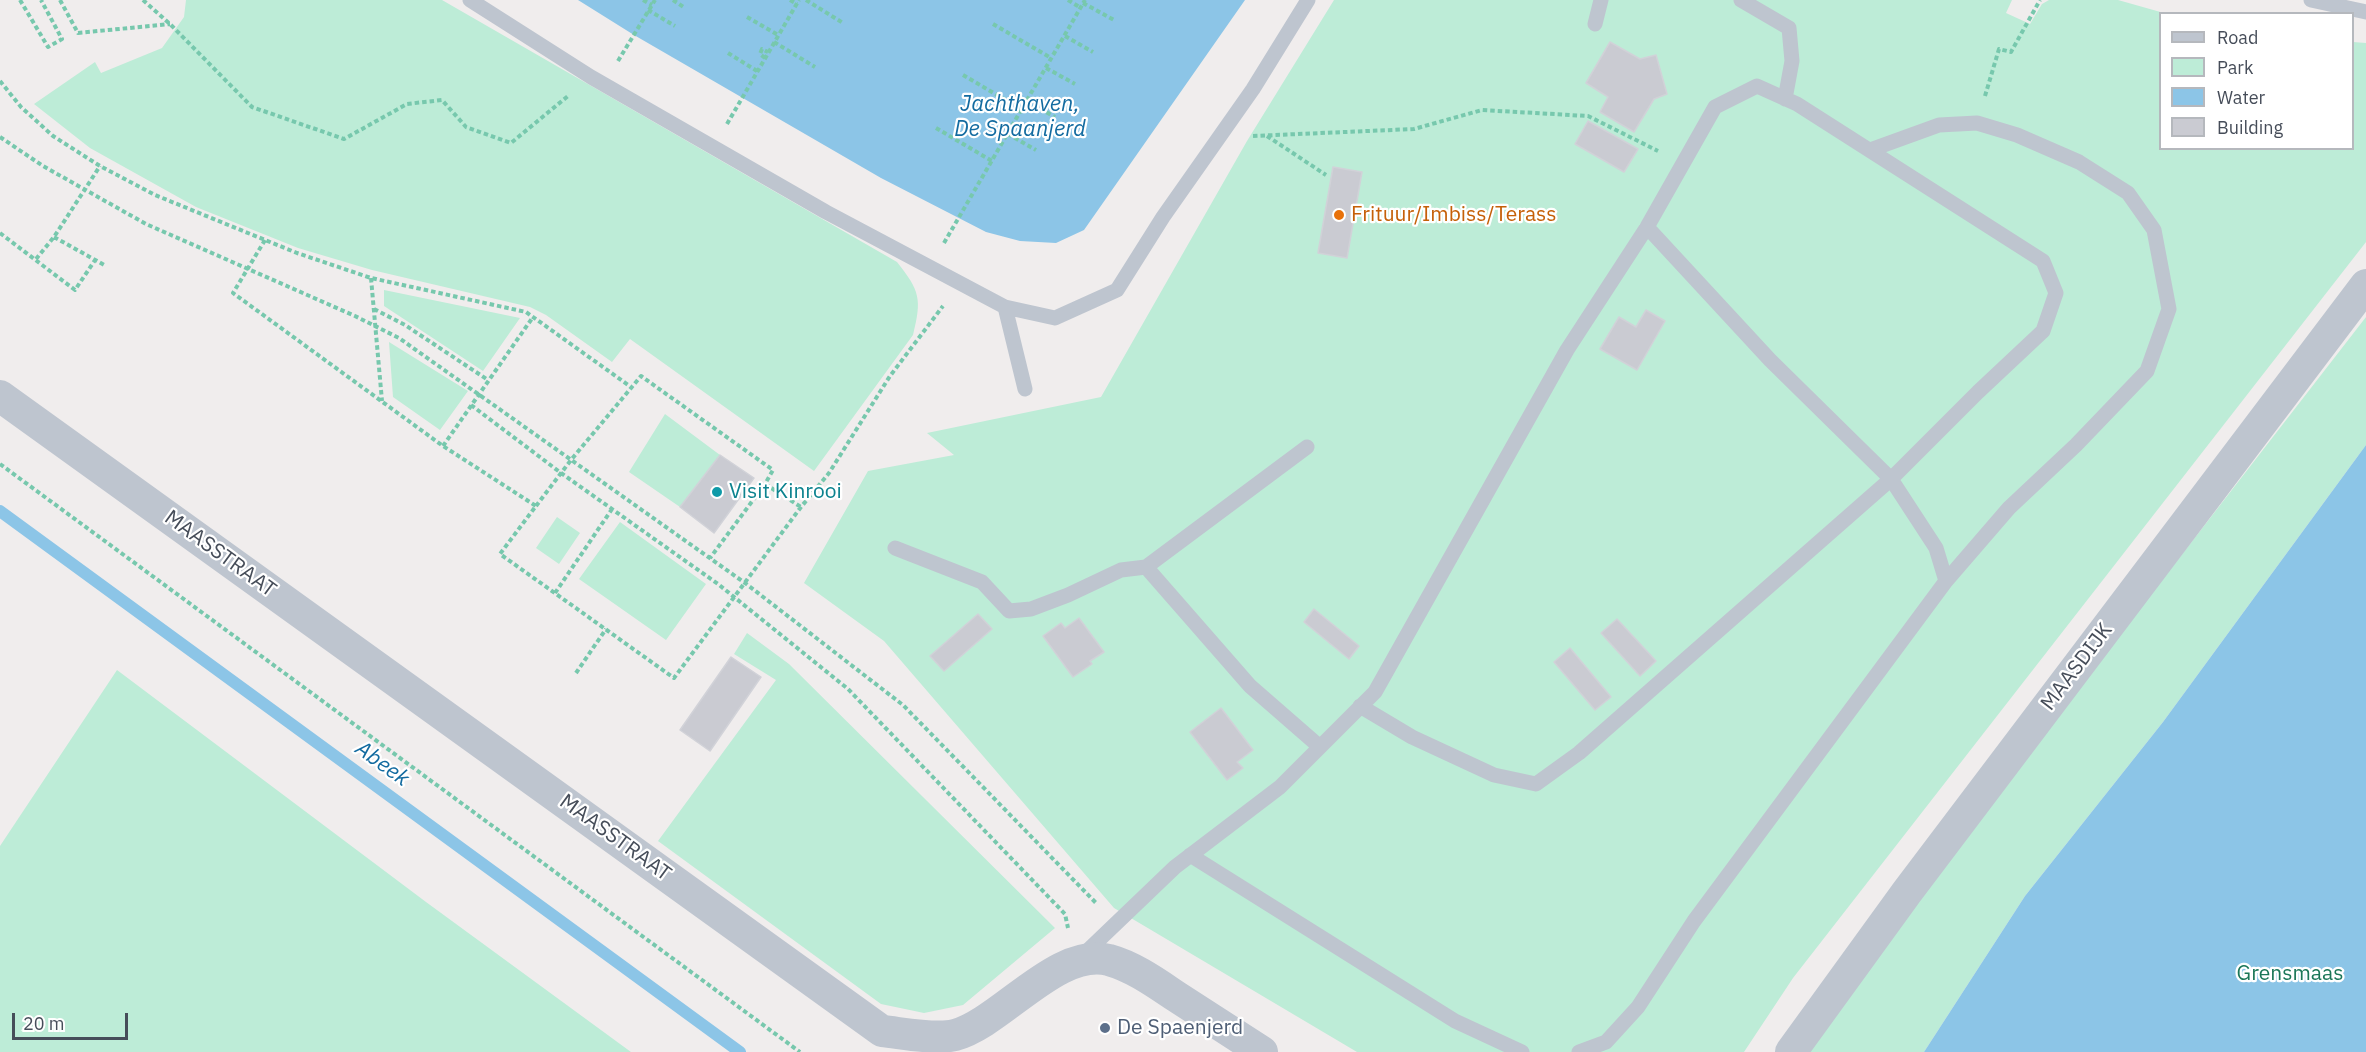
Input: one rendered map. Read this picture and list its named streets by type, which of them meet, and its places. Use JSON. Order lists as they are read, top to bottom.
{
  "streets": {
    "street": ["MAASSTRAAT", "MAASDIJK"]
  },
  "water": ["Jachthaven, De Spaanjerd", "Abeek"],
  "parks": ["Grensmaas"],
  "places": ["Frituur/Imbiss/Terass", "Visit Kinrooi", "De Spaenjerd"],
  "legend": [
    "Road",
    "Park",
    "Water",
    "Building"
  ],
  "scale_bar": "20 m"
}
